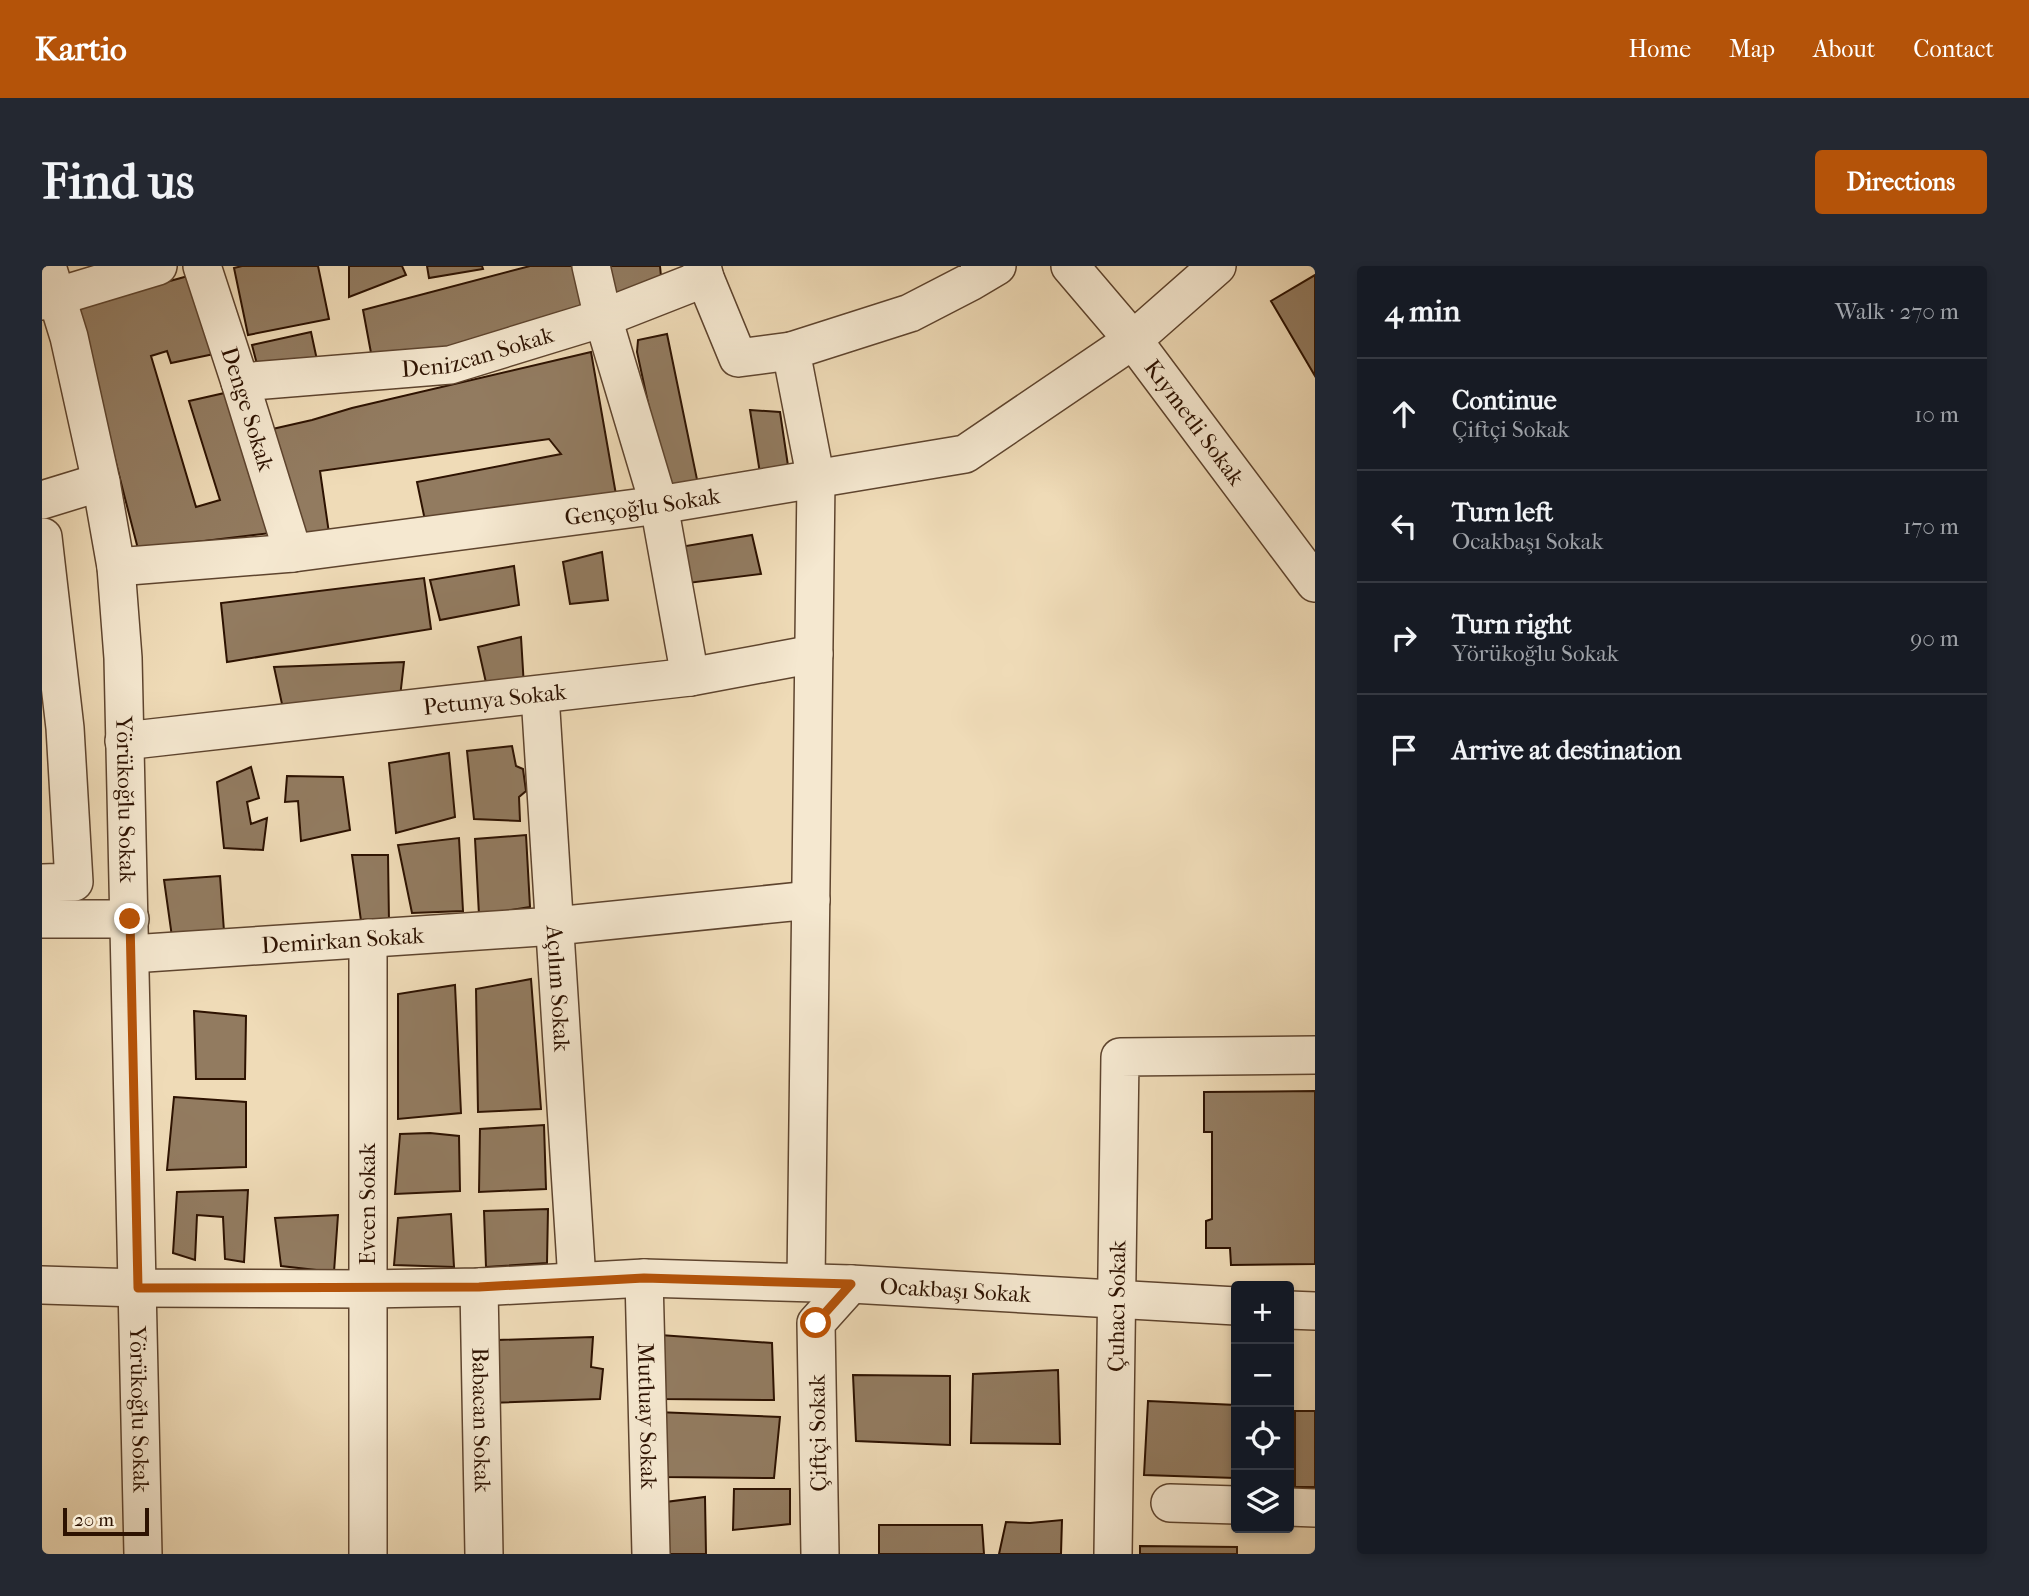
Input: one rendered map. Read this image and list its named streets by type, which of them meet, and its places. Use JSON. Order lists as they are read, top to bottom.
{
  "streets": {
    "street": [
      "Denizcan Sokak",
      "Denge Sokak",
      "Kıymetli Sokak",
      "Gençoğlu Sokak",
      "Petunya Sokak",
      "Yörükoğlu Sokak",
      "Demirkan Sokak",
      "Açılım Sokak",
      "Evcen Sokak",
      "Ocakbaşı Sokak",
      "Çuhacı Sokak",
      "Mutluay Sokak",
      "Babacan Sokak",
      "Çiftçi Sokak"
    ]
  },
  "crossings": [
    ["Denizcan Sokak", "Denge Sokak"],
    ["Denge Sokak", "Gençoğlu Sokak"],
    ["Kıymetli Sokak", "Gençoğlu Sokak"],
    ["Gençoğlu Sokak", "Yörükoğlu Sokak"],
    ["Petunya Sokak", "Yörükoğlu Sokak"],
    ["Petunya Sokak", "Açılım Sokak"],
    ["Yörükoğlu Sokak", "Demirkan Sokak"],
    ["Yörükoğlu Sokak", "Ocakbaşı Sokak"],
    ["Demirkan Sokak", "Açılım Sokak"],
    ["Demirkan Sokak", "Evcen Sokak"],
    ["Açılım Sokak", "Ocakbaşı Sokak"],
    ["Evcen Sokak", "Ocakbaşı Sokak"],
    ["Ocakbaşı Sokak", "Çuhacı Sokak"],
    ["Ocakbaşı Sokak", "Mutluay Sokak"],
    ["Ocakbaşı Sokak", "Babacan Sokak"],
    ["Ocakbaşı Sokak", "Çiftçi Sokak"]
  ],
  "scale_bar": "20 m",
  "page": {
    "header": "Kartio",
    "nav": [
      "Home",
      "Map",
      "About",
      "Contact"
    ],
    "buttons": "Directions",
    "title": "Find us",
    "heading": ["4 min", "Walk · 270 m"],
    "list": [
      ["Continue", "Çiftçi Sokak", "10 m"],
      ["Turn left", "Ocakbaşı Sokak", "170 m"],
      ["Turn right", "Yörükoğlu Sokak", "90 m"],
      "Arrive at destination"
    ],
    "map_buttons": ["+", "−"],
    "scale": "20 m"
  }
}
